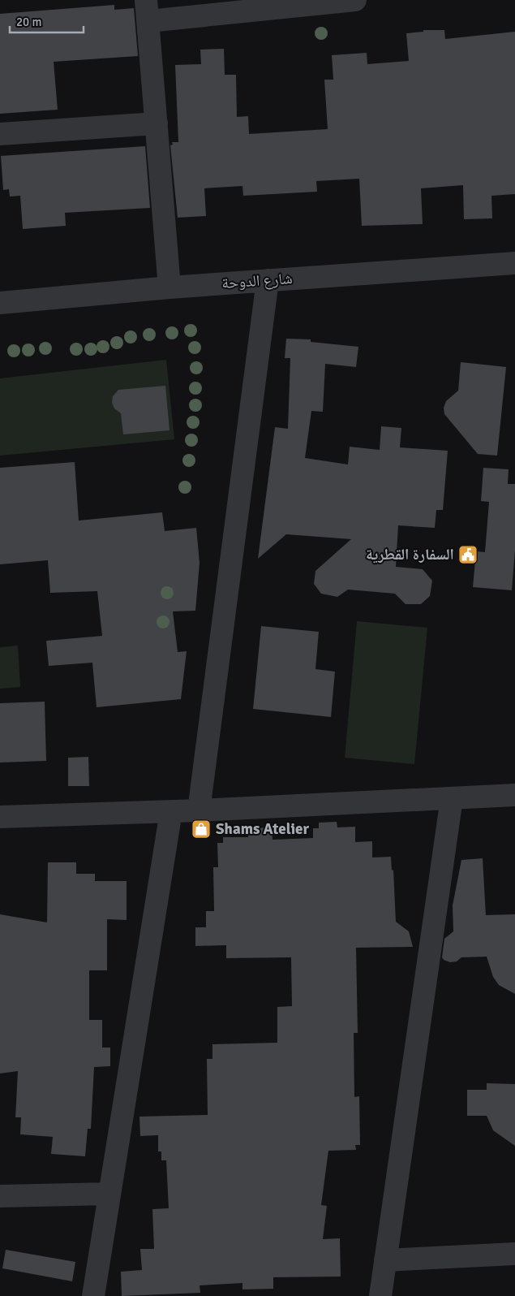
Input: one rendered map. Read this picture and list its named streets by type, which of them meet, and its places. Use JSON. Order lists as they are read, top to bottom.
{
  "streets": {
    "street": ["شارع الدوحة"]
  },
  "places": {
    "public building": ["السفارة القطرية"],
    "shop": ["Shams Atelier"]
  },
  "scale_bar": "20 m"
}
